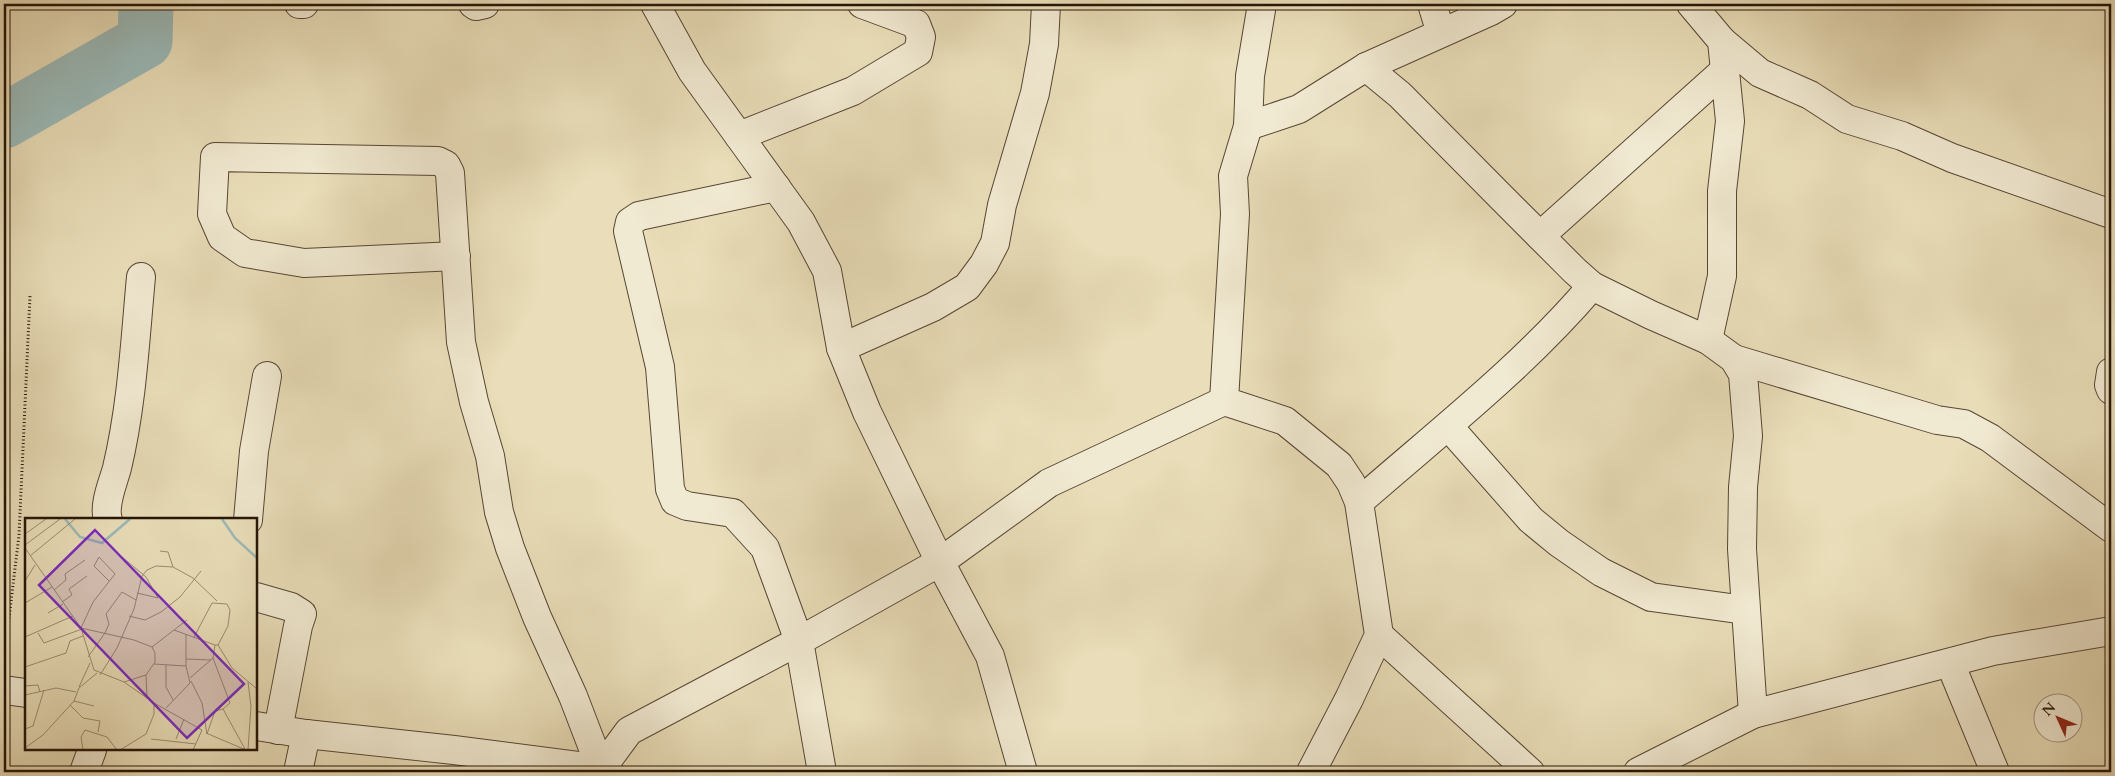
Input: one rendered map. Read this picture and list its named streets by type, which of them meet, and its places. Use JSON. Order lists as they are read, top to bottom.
{
  "north": "top left"
}
